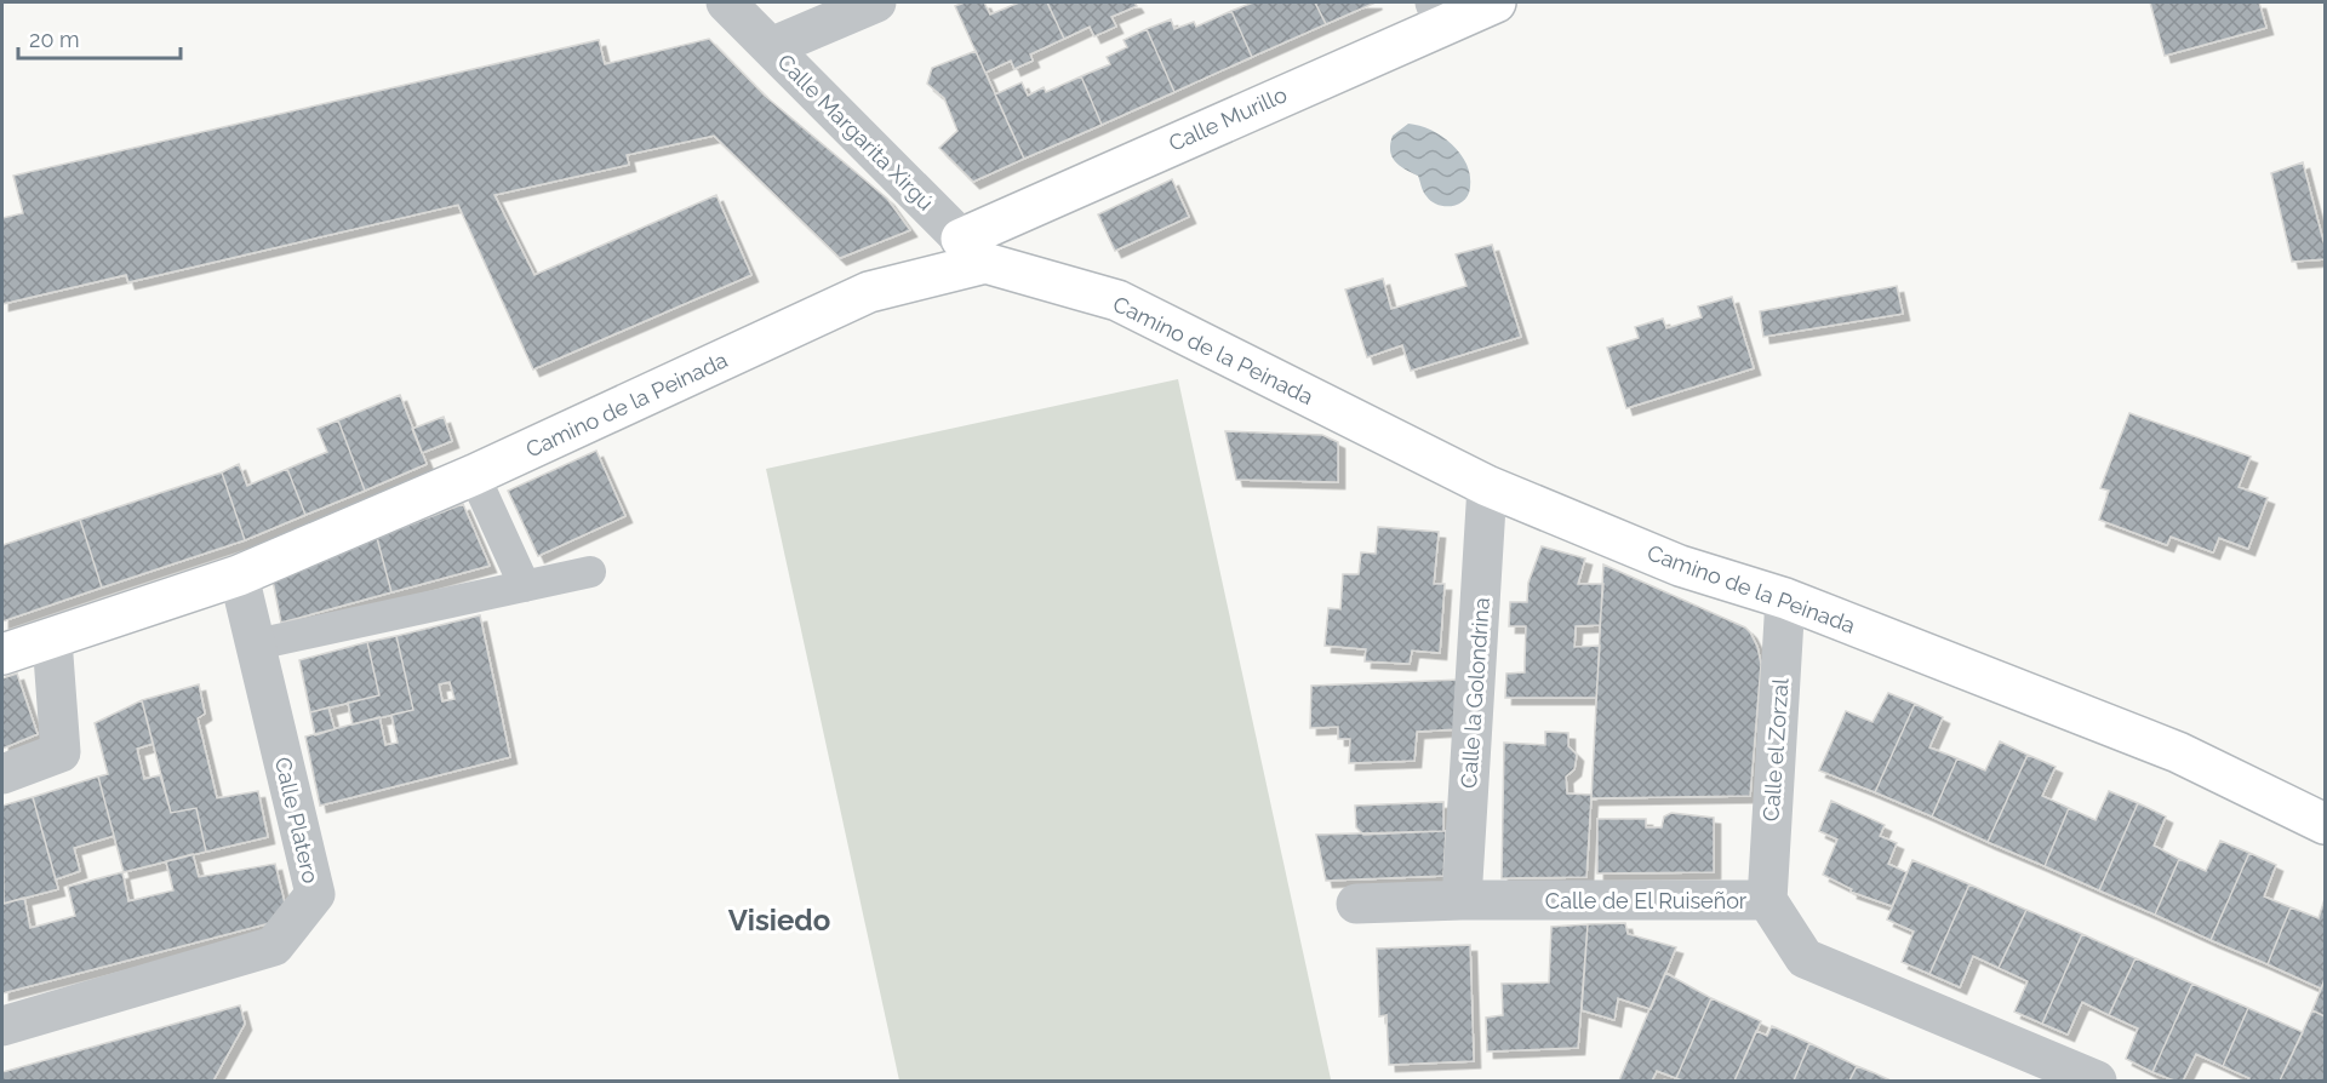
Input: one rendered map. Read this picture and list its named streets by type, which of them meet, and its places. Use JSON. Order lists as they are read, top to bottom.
{
  "streets": {
    "street": [
      "Calle Murillo",
      "Calle Margarita Xirgú",
      "Camino de la Peinada",
      "Calle la Golondrina",
      "Calle el Zorzal",
      "Calle Platero",
      "Calle de El Ruiseñor"
    ]
  },
  "crossings": [
    ["Calle Murillo", "Calle Margarita Xirgú"],
    ["Calle Murillo", "Camino de la Peinada"],
    ["Calle Margarita Xirgú", "Camino de la Peinada"],
    ["Camino de la Peinada", "Calle la Golondrina"],
    ["Camino de la Peinada", "Calle el Zorzal"],
    ["Camino de la Peinada", "Calle Platero"],
    ["Calle la Golondrina", "Calle de El Ruiseñor"],
    ["Calle el Zorzal", "Calle de El Ruiseñor"]
  ],
  "districts": ["Visiedo"],
  "scale_bar": "20 m"
}
